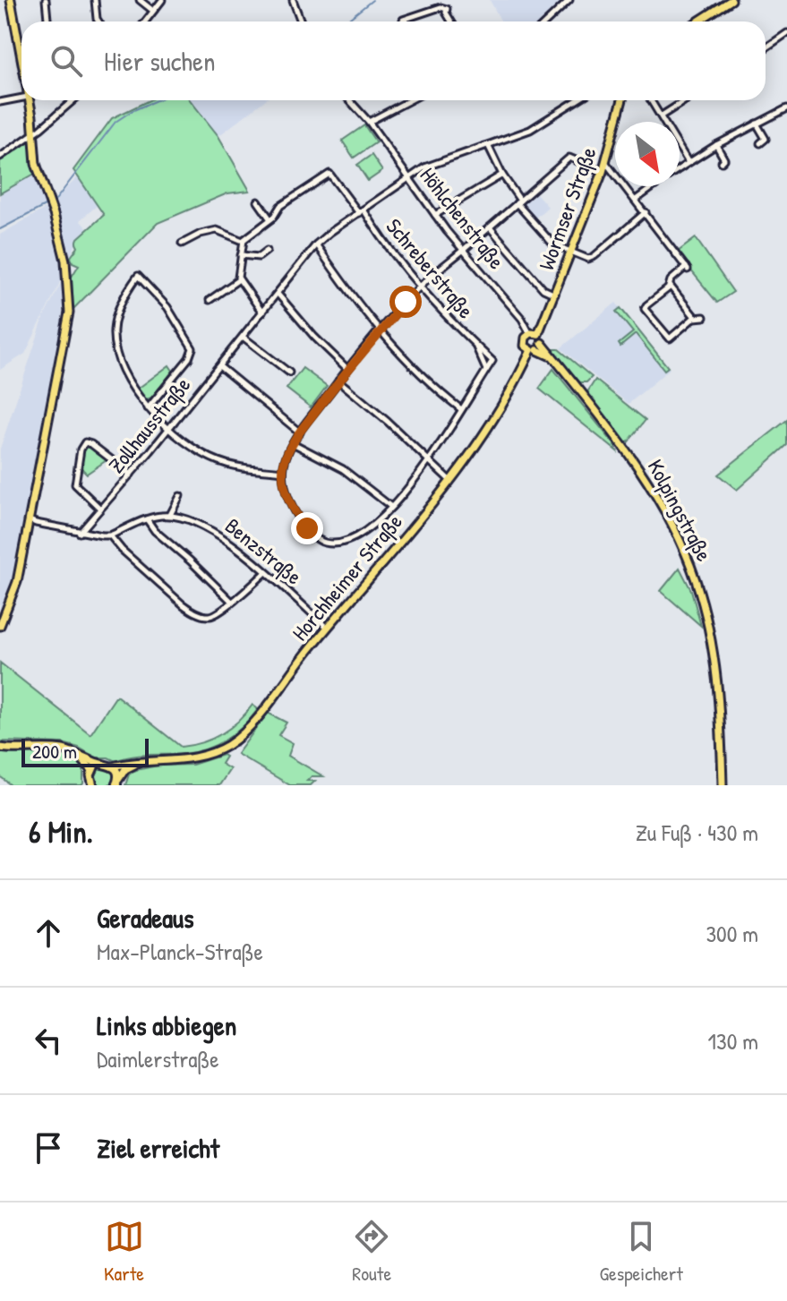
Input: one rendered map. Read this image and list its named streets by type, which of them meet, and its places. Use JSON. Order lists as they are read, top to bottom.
{
  "streets": {
    "main road": ["Wormser Straße", "Kolpingstraße", "Horchheimer Straße"],
    "street": [
      "Höhlchenstraße",
      "Schreberstraße",
      "Zollhausstraße",
      "Benzstraße"
    ]
  },
  "crossings": [
    ["Wormser Straße", "Kolpingstraße"],
    ["Höhlchenstraße", "Zollhausstraße"],
    ["Schreberstraße", "Zollhausstraße"],
    ["Zollhausstraße", "Benzstraße"],
    ["Kolpingstraße", "Horchheimer Straße"],
    ["Benzstraße", "Horchheimer Straße"]
  ],
  "scale_bar": "200 m",
  "north": "bottom right",
  "page": {
    "search": "Hier suchen",
    "scale": "200 m",
    "heading": ["6 Min.", "Zu Fuß · 430 m"],
    "list": [
      ["Geradeaus", "Max-Planck-Straße", "300 m"],
      ["Links abbiegen", "Daimlerstraße", "130 m"],
      "Ziel erreicht"
    ],
    "nav": ["Karte", "Route", "Gespeichert"]
  }
}
